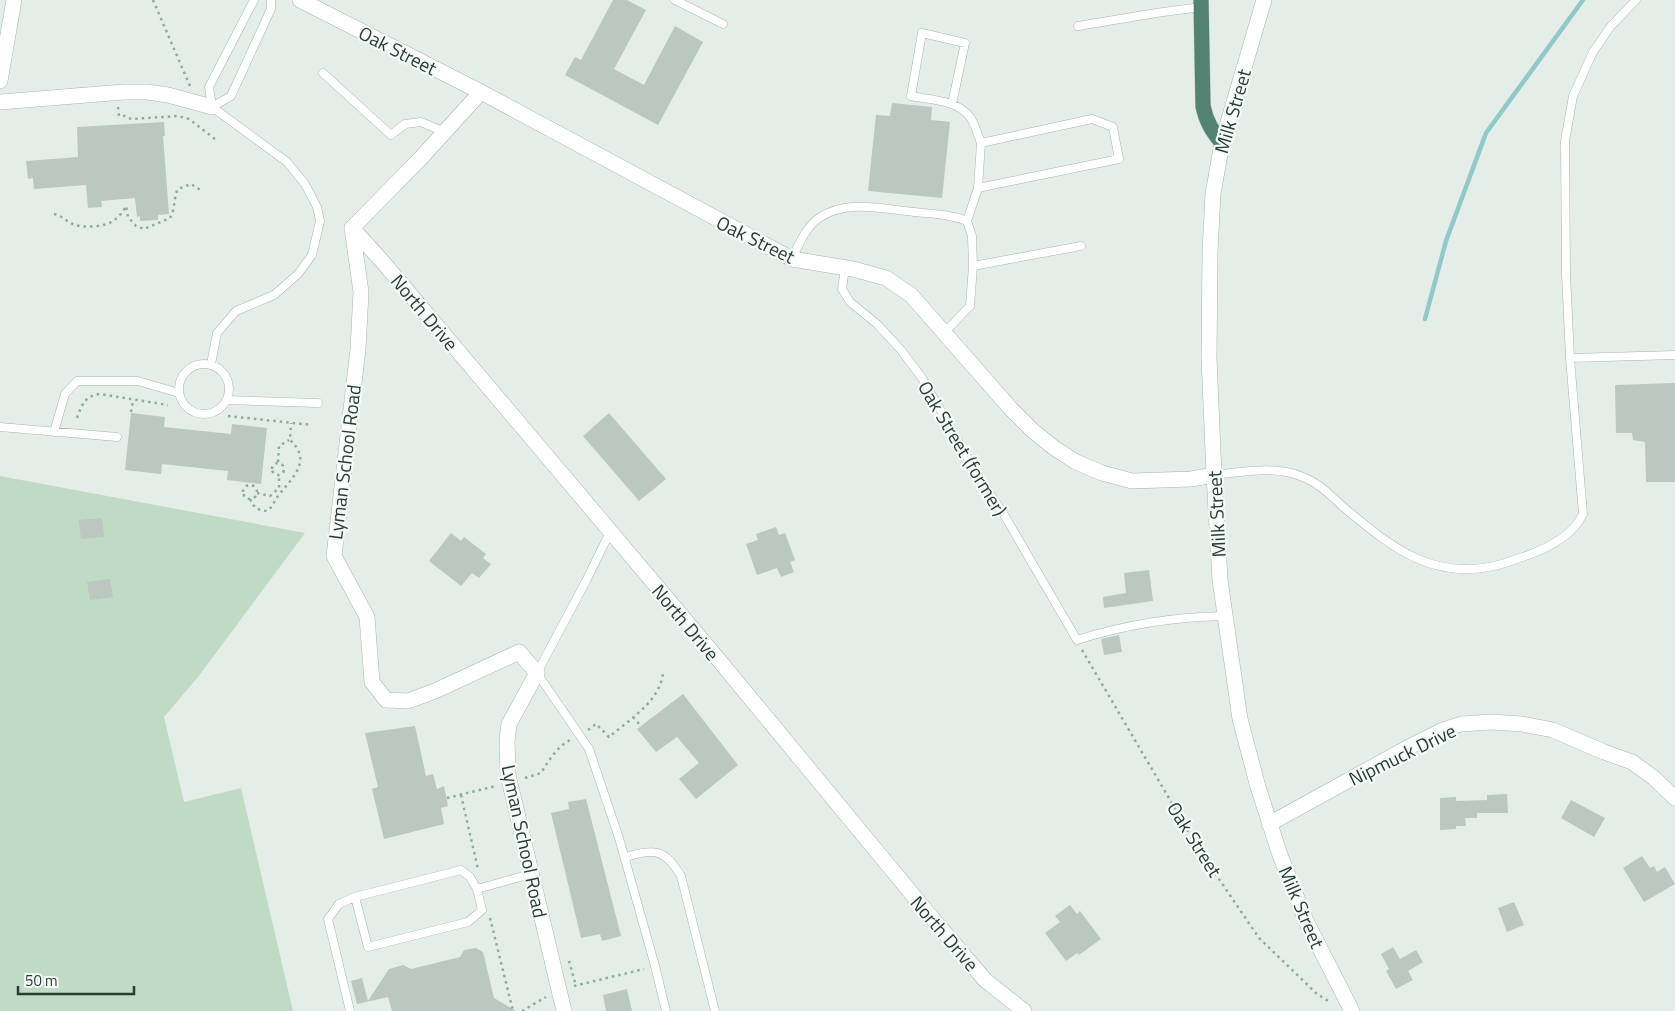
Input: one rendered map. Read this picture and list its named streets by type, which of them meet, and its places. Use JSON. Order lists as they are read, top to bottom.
{
  "streets": {
    "street": [
      "Oak Street",
      "Milk Street",
      "North Drive",
      "Lyman School Road",
      "Nipmuck Drive"
    ],
    "lane": ["Oak Street (former)"]
  },
  "crossings": [
    ["Oak Street", "Milk Street"],
    ["Oak Street", "Oak Street (former)"],
    ["Milk Street", "Nipmuck Drive"],
    ["North Drive", "Lyman School Road"]
  ],
  "scale_bar": "50 m"
}
